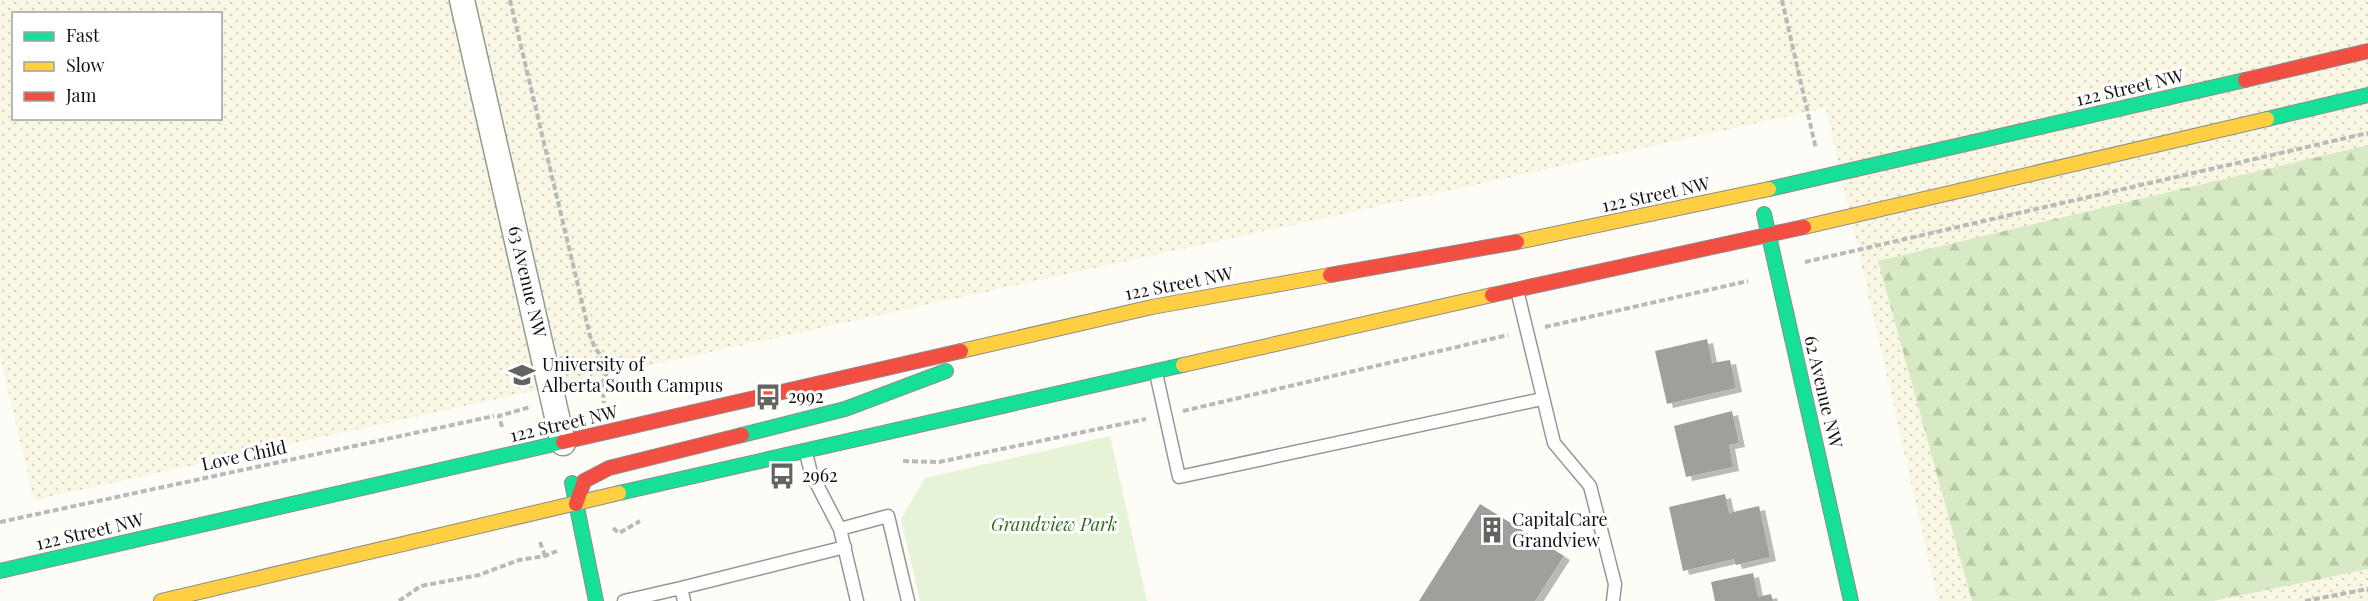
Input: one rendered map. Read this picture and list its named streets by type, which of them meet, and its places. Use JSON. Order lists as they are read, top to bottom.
{
  "streets": {
    "main road": ["122 Street NW", "63 Avenue NW", "62 Avenue NW"],
    "path": ["Love Child"]
  },
  "crossings": [
    ["122 Street NW", "63 Avenue NW"],
    ["122 Street NW", "62 Avenue NW"]
  ],
  "parks": ["Grandview Park"],
  "places": {
    "school or university": ["University of Alberta South Campus"],
    "bus stop": ["2992", "2962"],
    "building": ["CapitalCare Grandview"]
  },
  "legend": ["Fast", "Slow", "Jam"]
}
